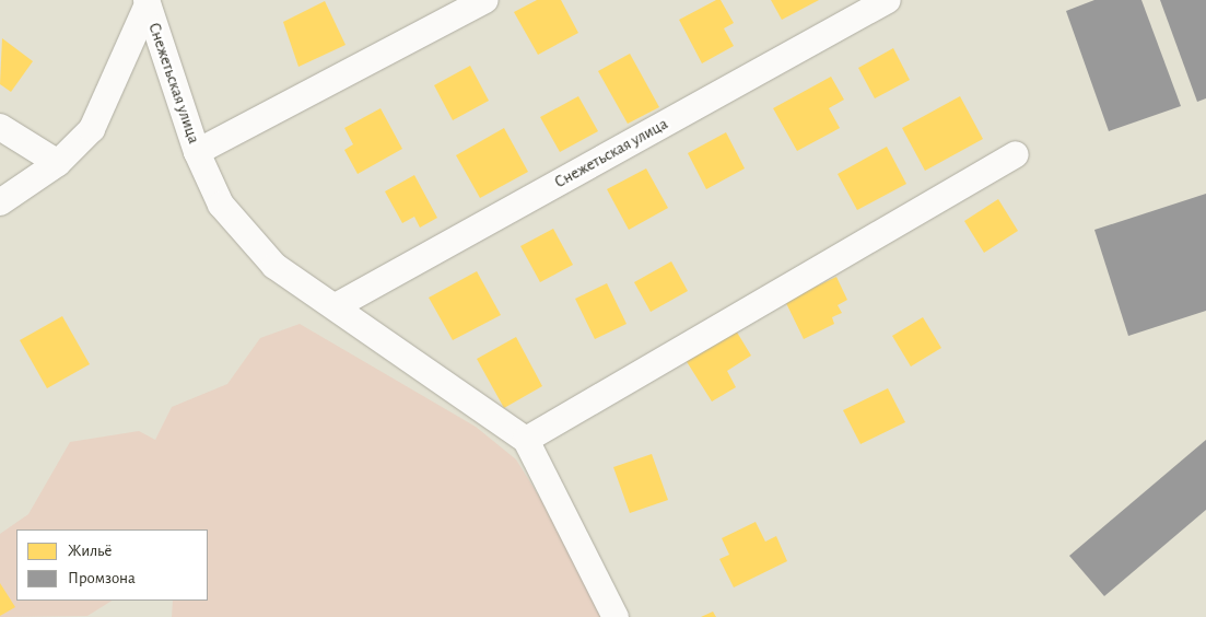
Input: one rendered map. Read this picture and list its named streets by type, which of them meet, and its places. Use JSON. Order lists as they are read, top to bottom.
{
  "streets": {
    "street": ["Снежетьская улица"]
  },
  "legend": ["Жильё", "Промзона"]
}
